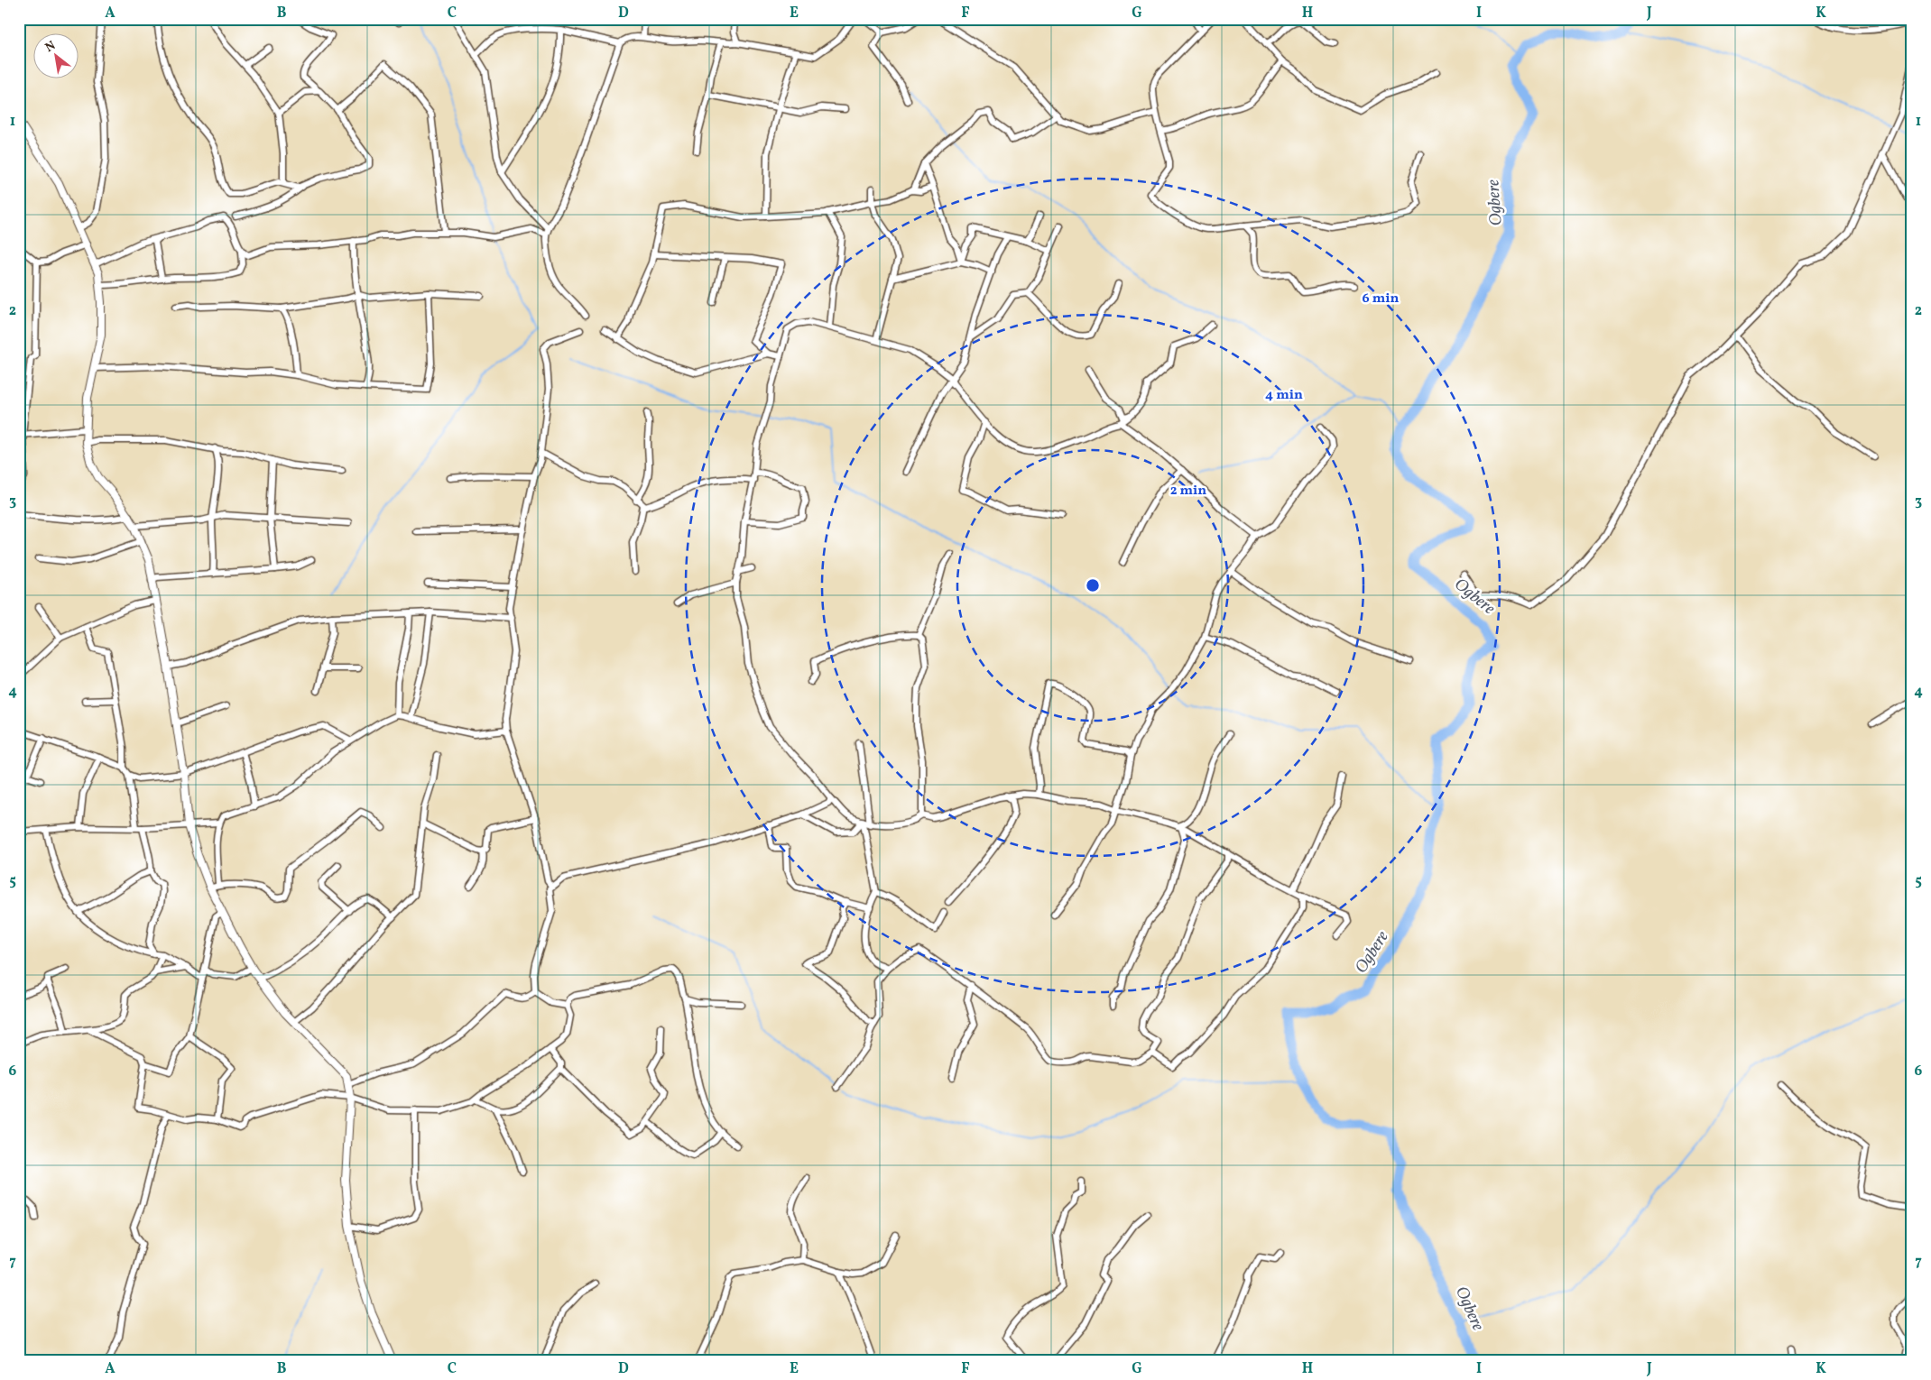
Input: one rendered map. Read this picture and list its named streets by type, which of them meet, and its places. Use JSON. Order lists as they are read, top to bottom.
{
  "water": ["Ogbere"],
  "north": "top left",
  "grid": {
    "columns": [
      "A",
      "B",
      "C",
      "D",
      "E",
      "F",
      "G",
      "H",
      "I",
      "J",
      "K"
    ],
    "rows": [
      "1",
      "2",
      "3",
      "4",
      "5",
      "6",
      "7"
    ]
  },
  "rings": ["6 min", "4 min", "2 min"]
}
